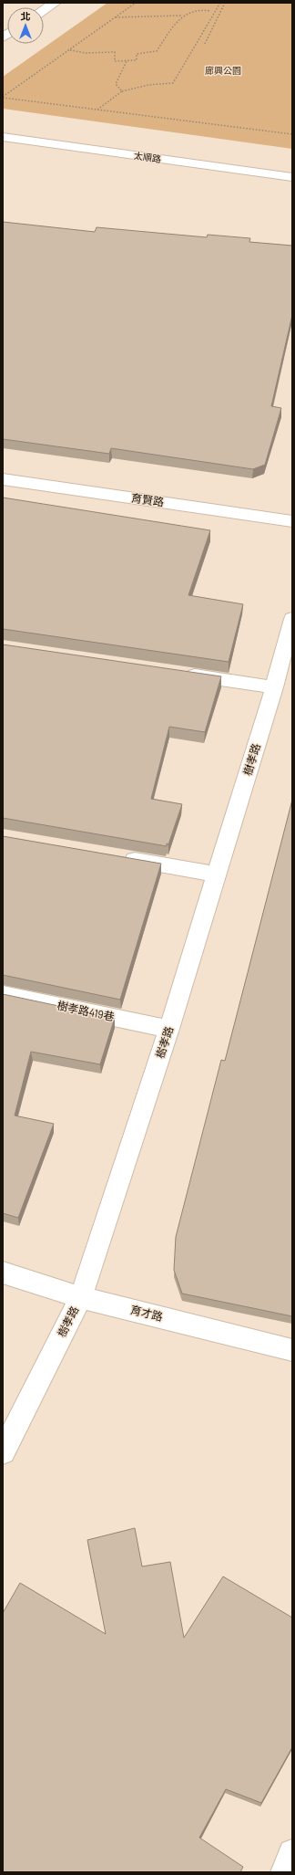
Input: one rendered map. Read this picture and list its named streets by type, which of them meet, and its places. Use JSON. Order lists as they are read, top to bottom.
{
  "streets": {
    "street": [
      "太順路",
      "育賢路",
      "樹孝路",
      "樹孝路419巷",
      "育才路"
    ]
  },
  "crossings": [
    ["樹孝路", "樹孝路419巷"],
    ["樹孝路", "育才路"]
  ],
  "parks": ["廊興公園"],
  "north": "top"
}
